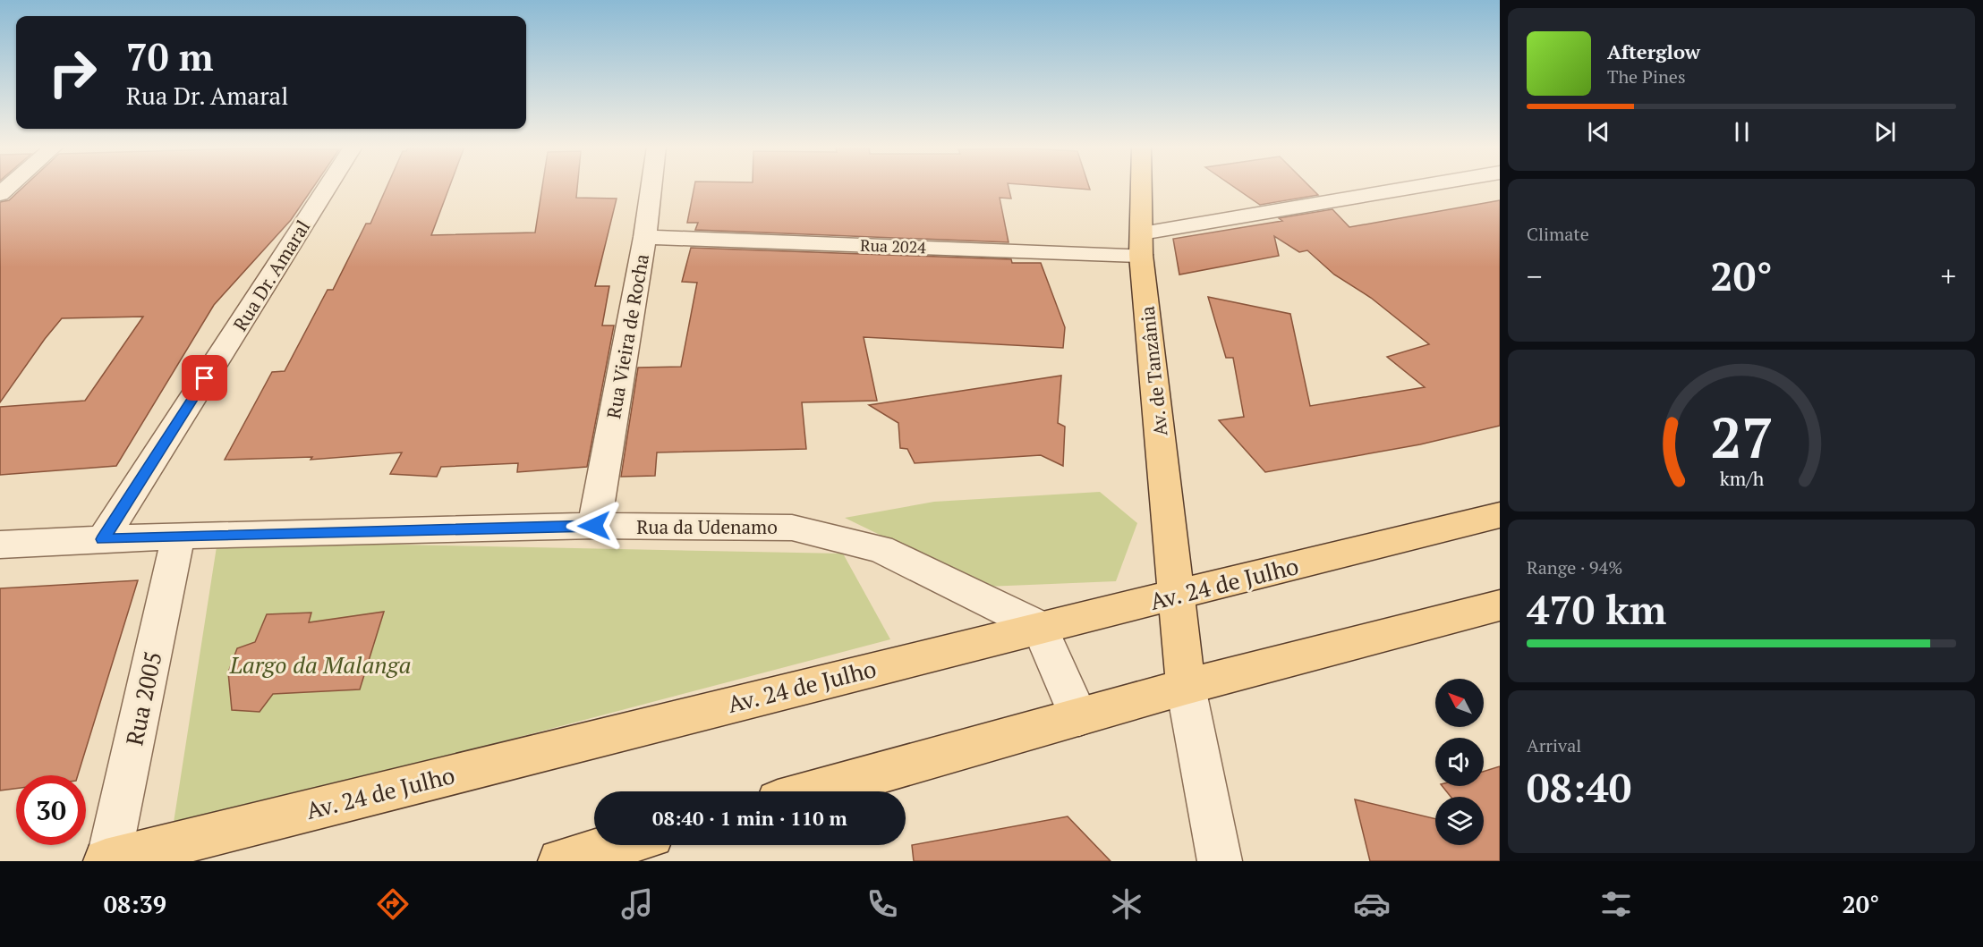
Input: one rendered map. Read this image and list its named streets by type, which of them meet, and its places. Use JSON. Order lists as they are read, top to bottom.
{
  "streets": {
    "main road": ["Av. de Tanzânia", "Av. 24 de Julho"],
    "street": [
      "Rua 2024",
      "Rua Dr. Amaral",
      "Rua Vieira de Rocha",
      "Rua da Udenamo",
      "Rua 2005"
    ]
  },
  "crossings": [
    ["Rua 2024", "Rua Vieira de Rocha"],
    ["Rua 2024", "Av. de Tanzânia"],
    ["Rua Dr. Amaral", "Rua da Udenamo"],
    ["Rua Vieira de Rocha", "Rua da Udenamo"],
    ["Av. de Tanzânia", "Av. 24 de Julho"],
    ["Rua da Udenamo", "Av. 24 de Julho"],
    ["Rua da Udenamo", "Rua 2005"],
    ["Av. 24 de Julho", "Rua 2005"]
  ],
  "parks": ["Largo da Malanga"],
  "north": "top left",
  "page": {
    "turn": ["70 m", "Rua Dr. Amaral"],
    "song": ["Afterglow", "The Pines"],
    "tile": [
      "Climate",
      ["Range · 94%", "470 km"],
      ["Arrival", "08:40"]
    ],
    "heat": ["−", "20°", "+"],
    "limit": "30",
    "trip": "08:40 · 1 min · 110 m",
    "tabs": ["08:39", "20°"],
    "gauge": ["27", "km/h"]
  }
}
